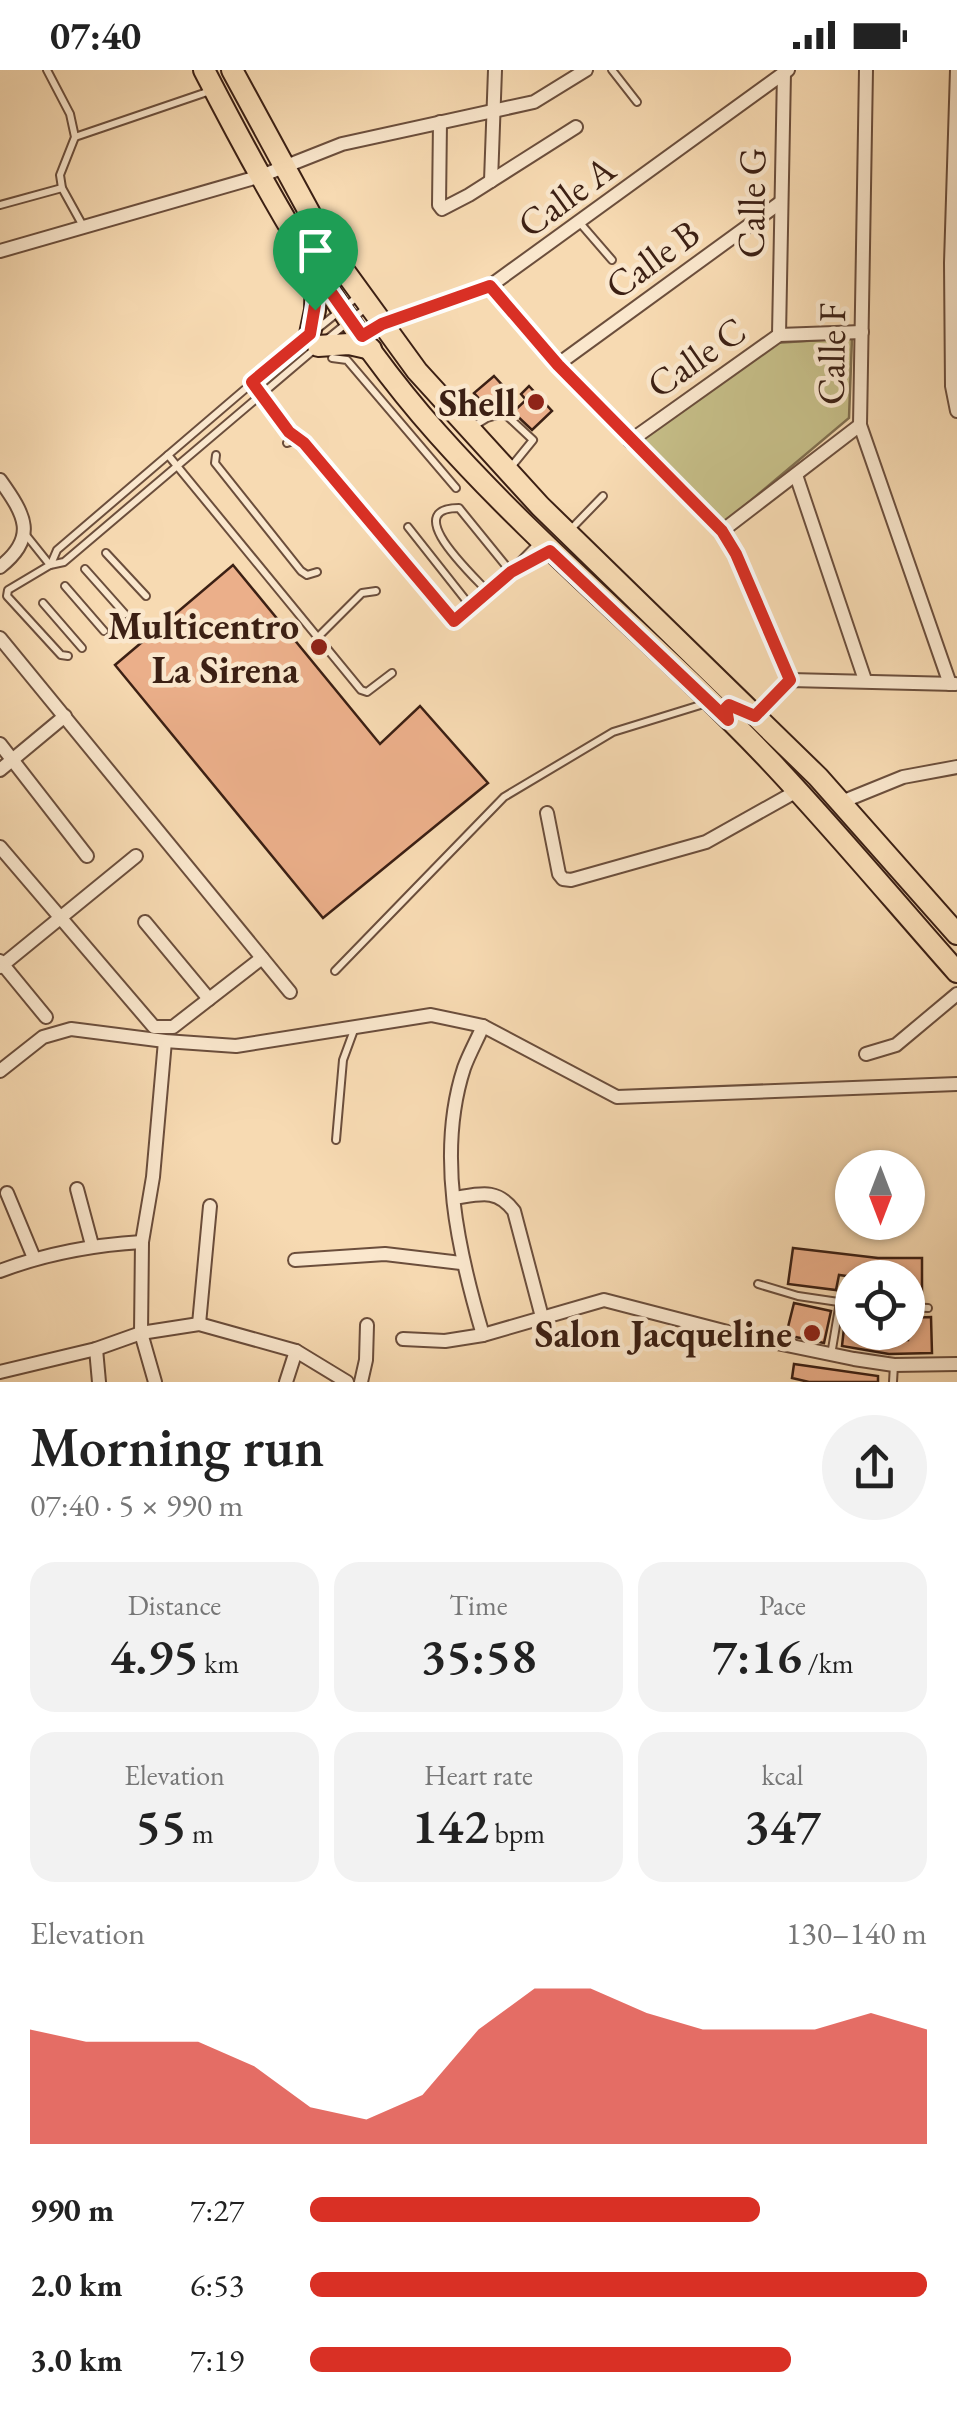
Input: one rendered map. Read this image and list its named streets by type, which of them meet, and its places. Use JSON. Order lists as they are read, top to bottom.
{
  "streets": {
    "street": [
      "Calle A",
      "Calle G",
      "Calle B",
      "Calle F",
      "Calle C"
    ]
  },
  "crossings": [
    ["Calle A", "Calle G"],
    ["Calle G", "Calle B"],
    ["Calle G", "Calle C"],
    ["Calle F", "Calle C"]
  ],
  "places": ["Shell", "Multicentro La Sirena", "Salon Jacqueline"],
  "north": "bottom",
  "page": {
    "status": "07:40",
    "heading": ["Morning run", "07:40 · 5 × 990 m"],
    "stats": [
      ["Distance", "4.95 km"],
      ["Time", "35:58"],
      ["Pace", "7:16 /km"],
      ["Elevation", "55 m"],
      ["Heart rate", "142 bpm"],
      ["kcal", "347"]
    ],
    "chart": ["Elevation", "130–140 m"],
    "list": [
      {
        "name": "990 m",
        "note": "7:27"
      },
      {
        "name": "2.0 km",
        "note": "6:53"
      },
      {
        "name": "3.0 km",
        "note": "7:19"
      }
    ]
  }
}
